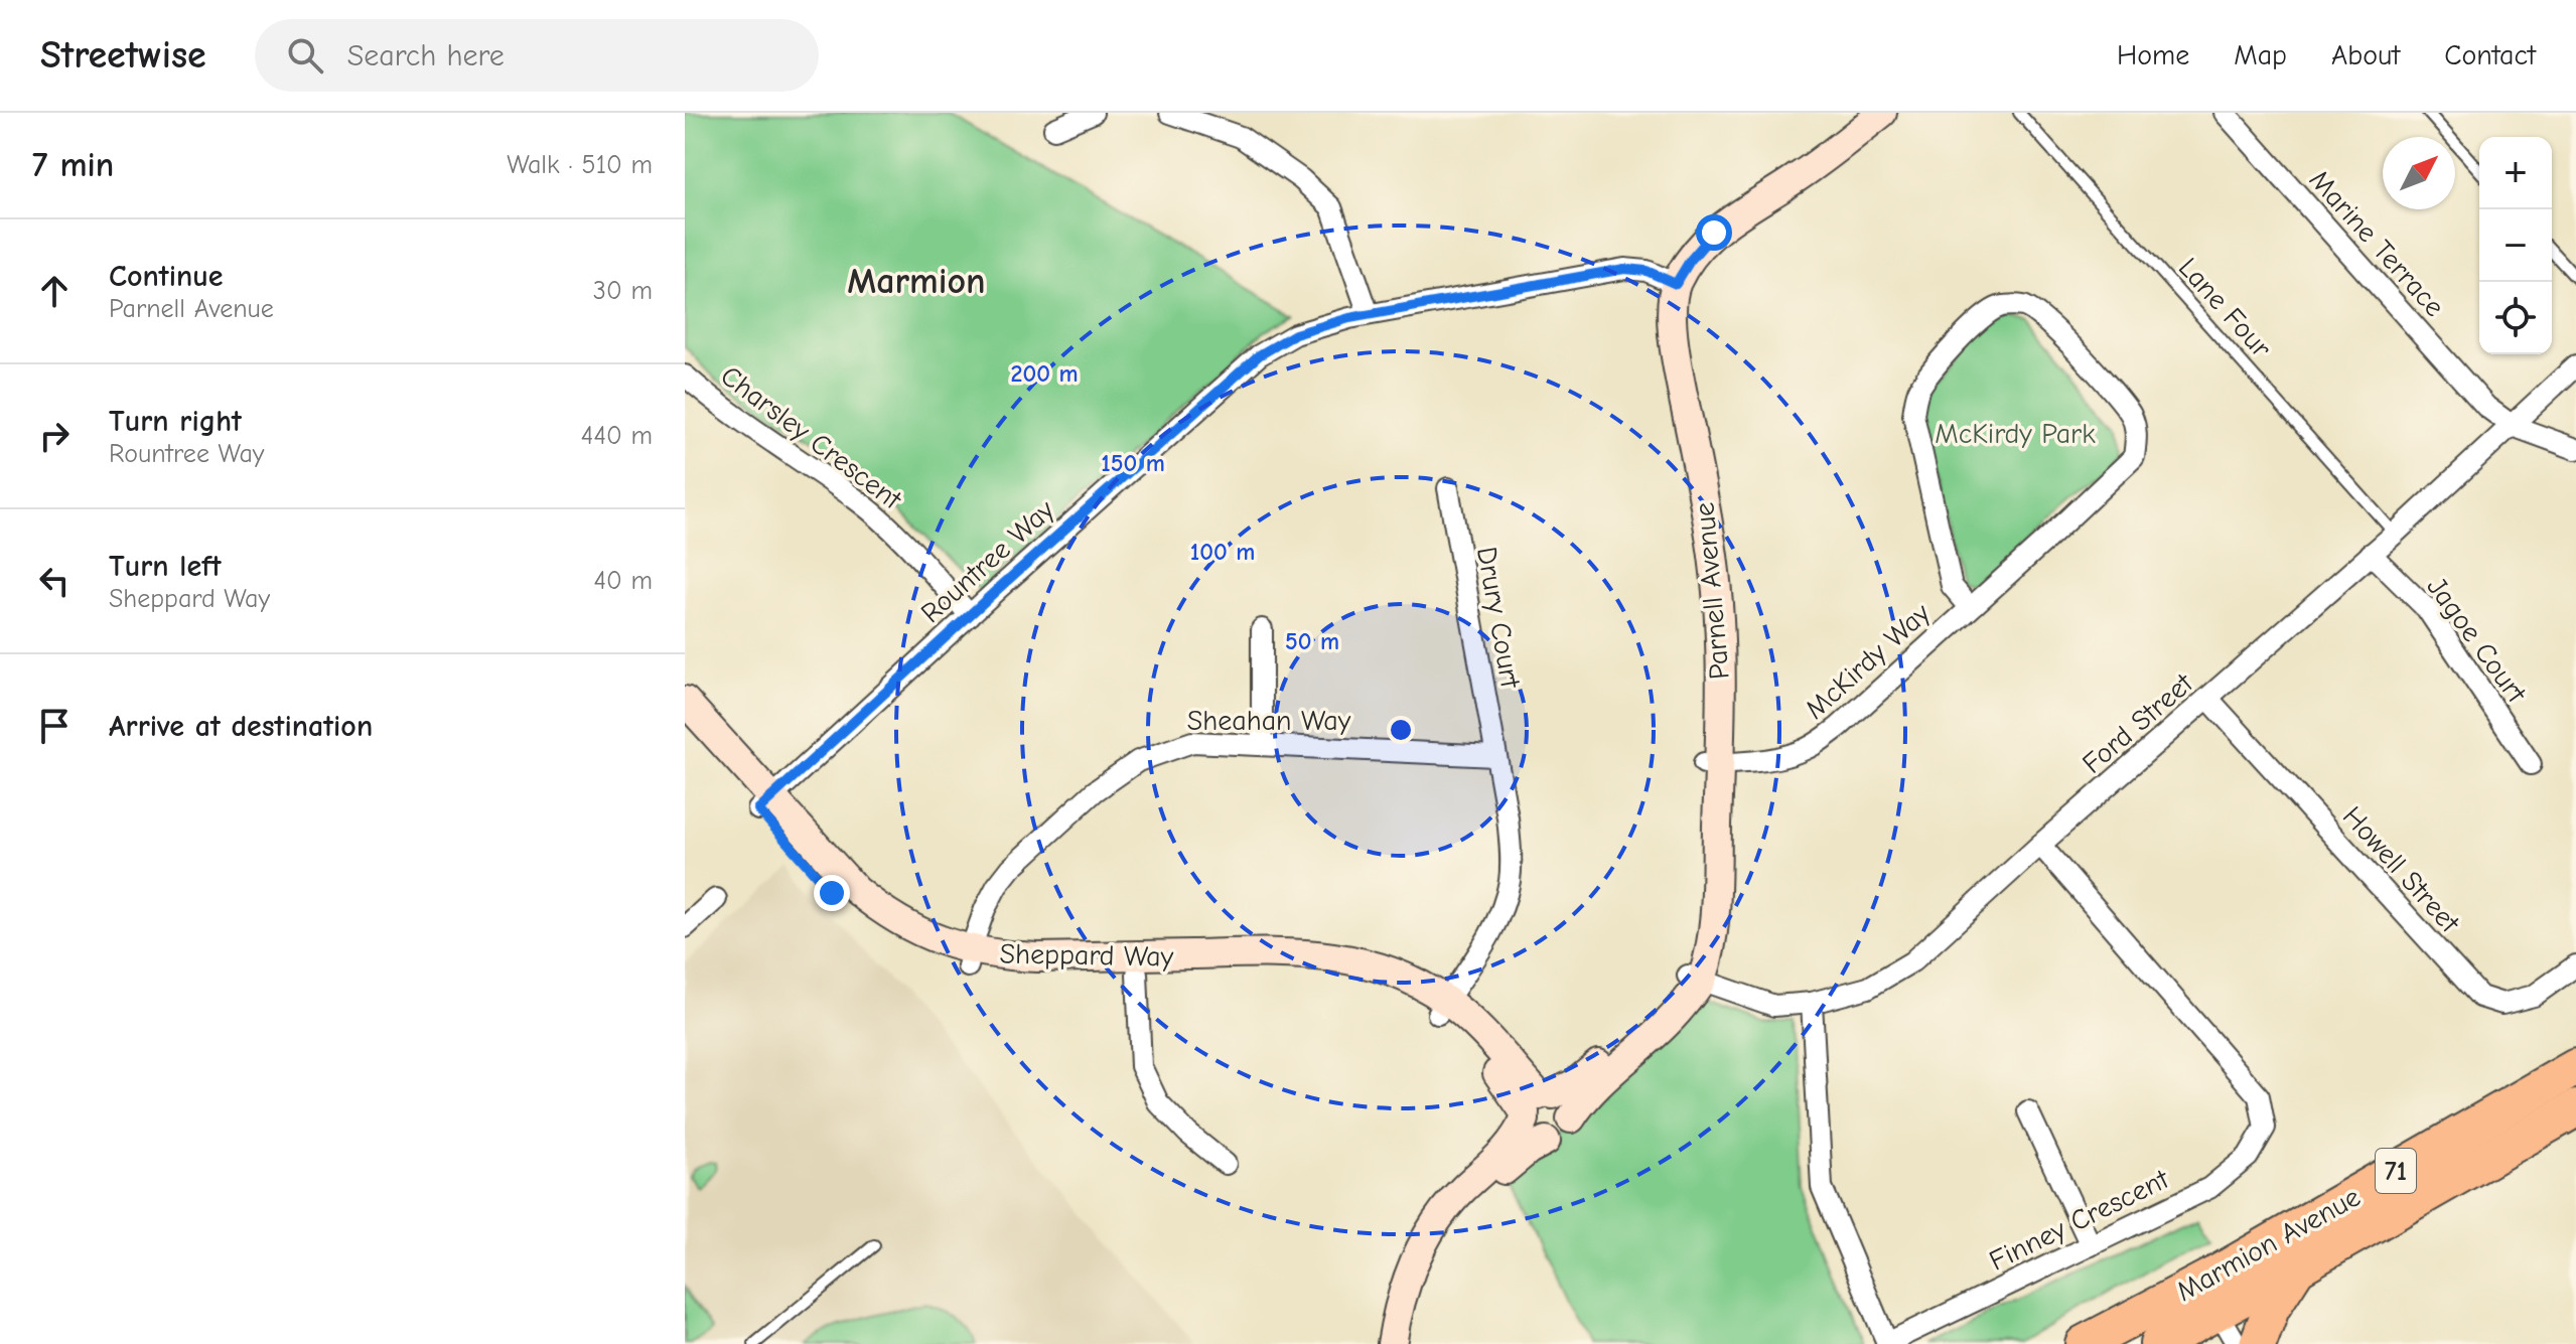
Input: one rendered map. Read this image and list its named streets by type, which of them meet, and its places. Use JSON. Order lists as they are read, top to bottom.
{
  "streets": {
    "highway": ["71", "Marmion Avenue"],
    "street": [
      "Marine Terrace",
      "Charsley Crescent",
      "Rountree Way",
      "Parnell Avenue",
      "Drury Court",
      "Jagoe Court",
      "McKirdy Way",
      "Sheahan Way",
      "Ford Street",
      "Howell Street",
      "Sheppard Way",
      "Finney Crescent"
    ],
    "lane": ["Lane Four"]
  },
  "crossings": [
    ["Marine Terrace", "Ford Street"],
    ["Lane Four", "Ford Street"],
    ["Charsley Crescent", "Rountree Way"],
    ["Rountree Way", "Parnell Avenue"],
    ["Rountree Way", "Sheppard Way"],
    ["Parnell Avenue", "McKirdy Way"],
    ["Parnell Avenue", "Ford Street"],
    ["Parnell Avenue", "Sheppard Way"],
    ["Drury Court", "Sheahan Way"],
    ["Jagoe Court", "Ford Street"],
    ["Sheahan Way", "Sheppard Way"],
    ["Ford Street", "Howell Street"],
    ["Ford Street", "Finney Crescent"]
  ],
  "districts": ["Marmion"],
  "parks": ["McKirdy Park"],
  "north": "top right",
  "page": {
    "header": "Streetwise",
    "search": "Search here",
    "nav": [
      "Home",
      "Map",
      "About",
      "Contact"
    ],
    "heading": ["7 min", "Walk · 510 m"],
    "map_buttons": ["+", "−"],
    "list": [
      ["Continue", "Parnell Avenue", "30 m"],
      ["Turn right", "Rountree Way", "440 m"],
      ["Turn left", "Sheppard Way", "40 m"],
      "Arrive at destination"
    ]
  },
  "rings": [
    "200 m",
    "150 m",
    "100 m",
    "50 m"
  ]
}
